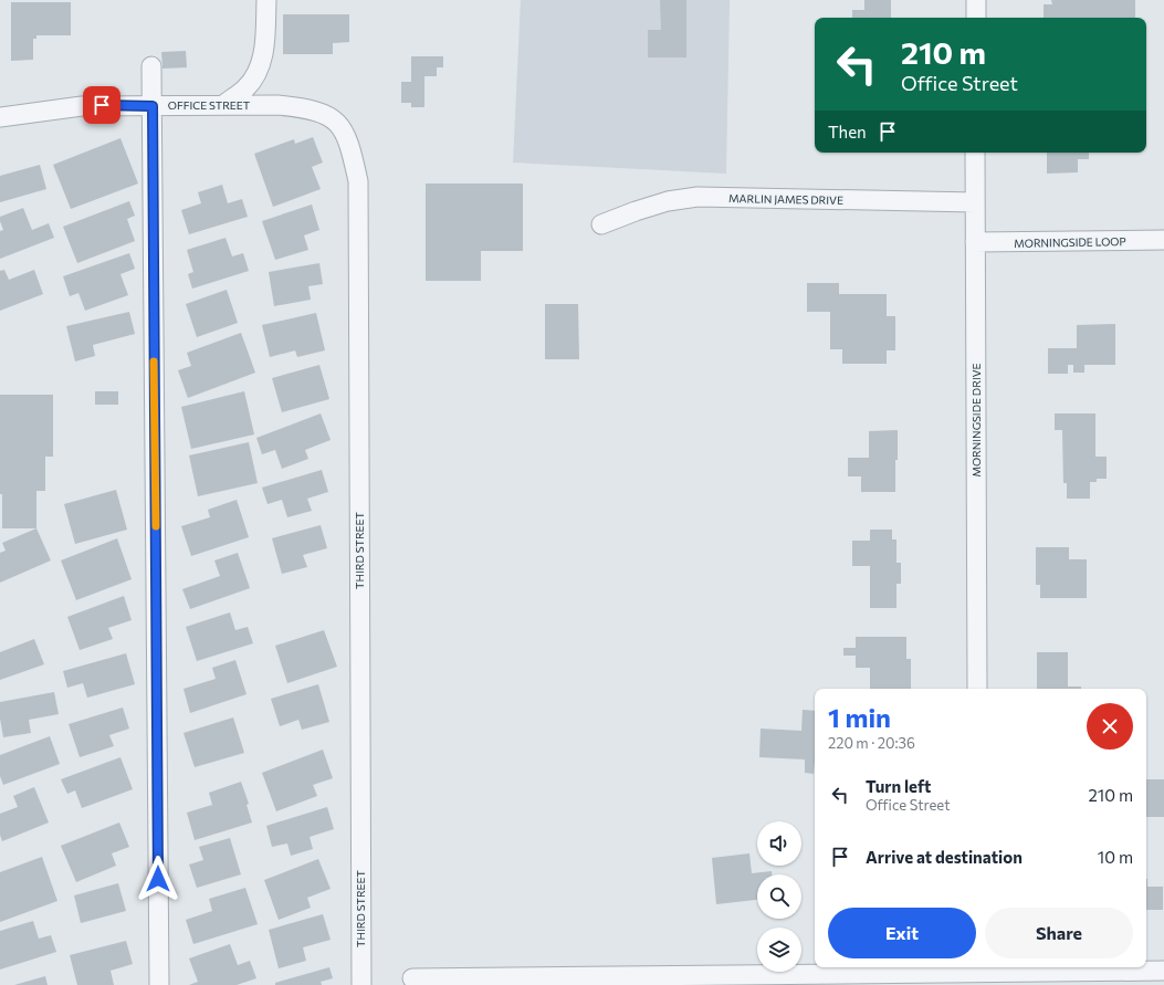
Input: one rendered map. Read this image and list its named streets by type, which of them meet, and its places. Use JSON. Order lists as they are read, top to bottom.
{
  "streets": {
    "street": [
      "OFFICE STREET",
      "MARLIN JAMES DRIVE",
      "MORNINGSIDE LOOP",
      "MORNINGSIDE DRIVE",
      "THIRD STREET"
    ]
  },
  "crossings": [
    ["OFFICE STREET", "THIRD STREET"],
    ["MARLIN JAMES DRIVE", "MORNINGSIDE DRIVE"],
    ["MORNINGSIDE LOOP", "MORNINGSIDE DRIVE"]
  ],
  "page": {
    "turn": ["210 m", "Office Street"],
    "then": "Then",
    "heading": ["1 min", "220 m · 20:36"],
    "list": [
      {
        "name": "Turn left",
        "note": "Office Street",
        "value": "210 m"
      },
      {
        "name": "Arrive at destination",
        "value": "10 m"
      }
    ],
    "buttons": ["Exit", "Share"]
  }
}
